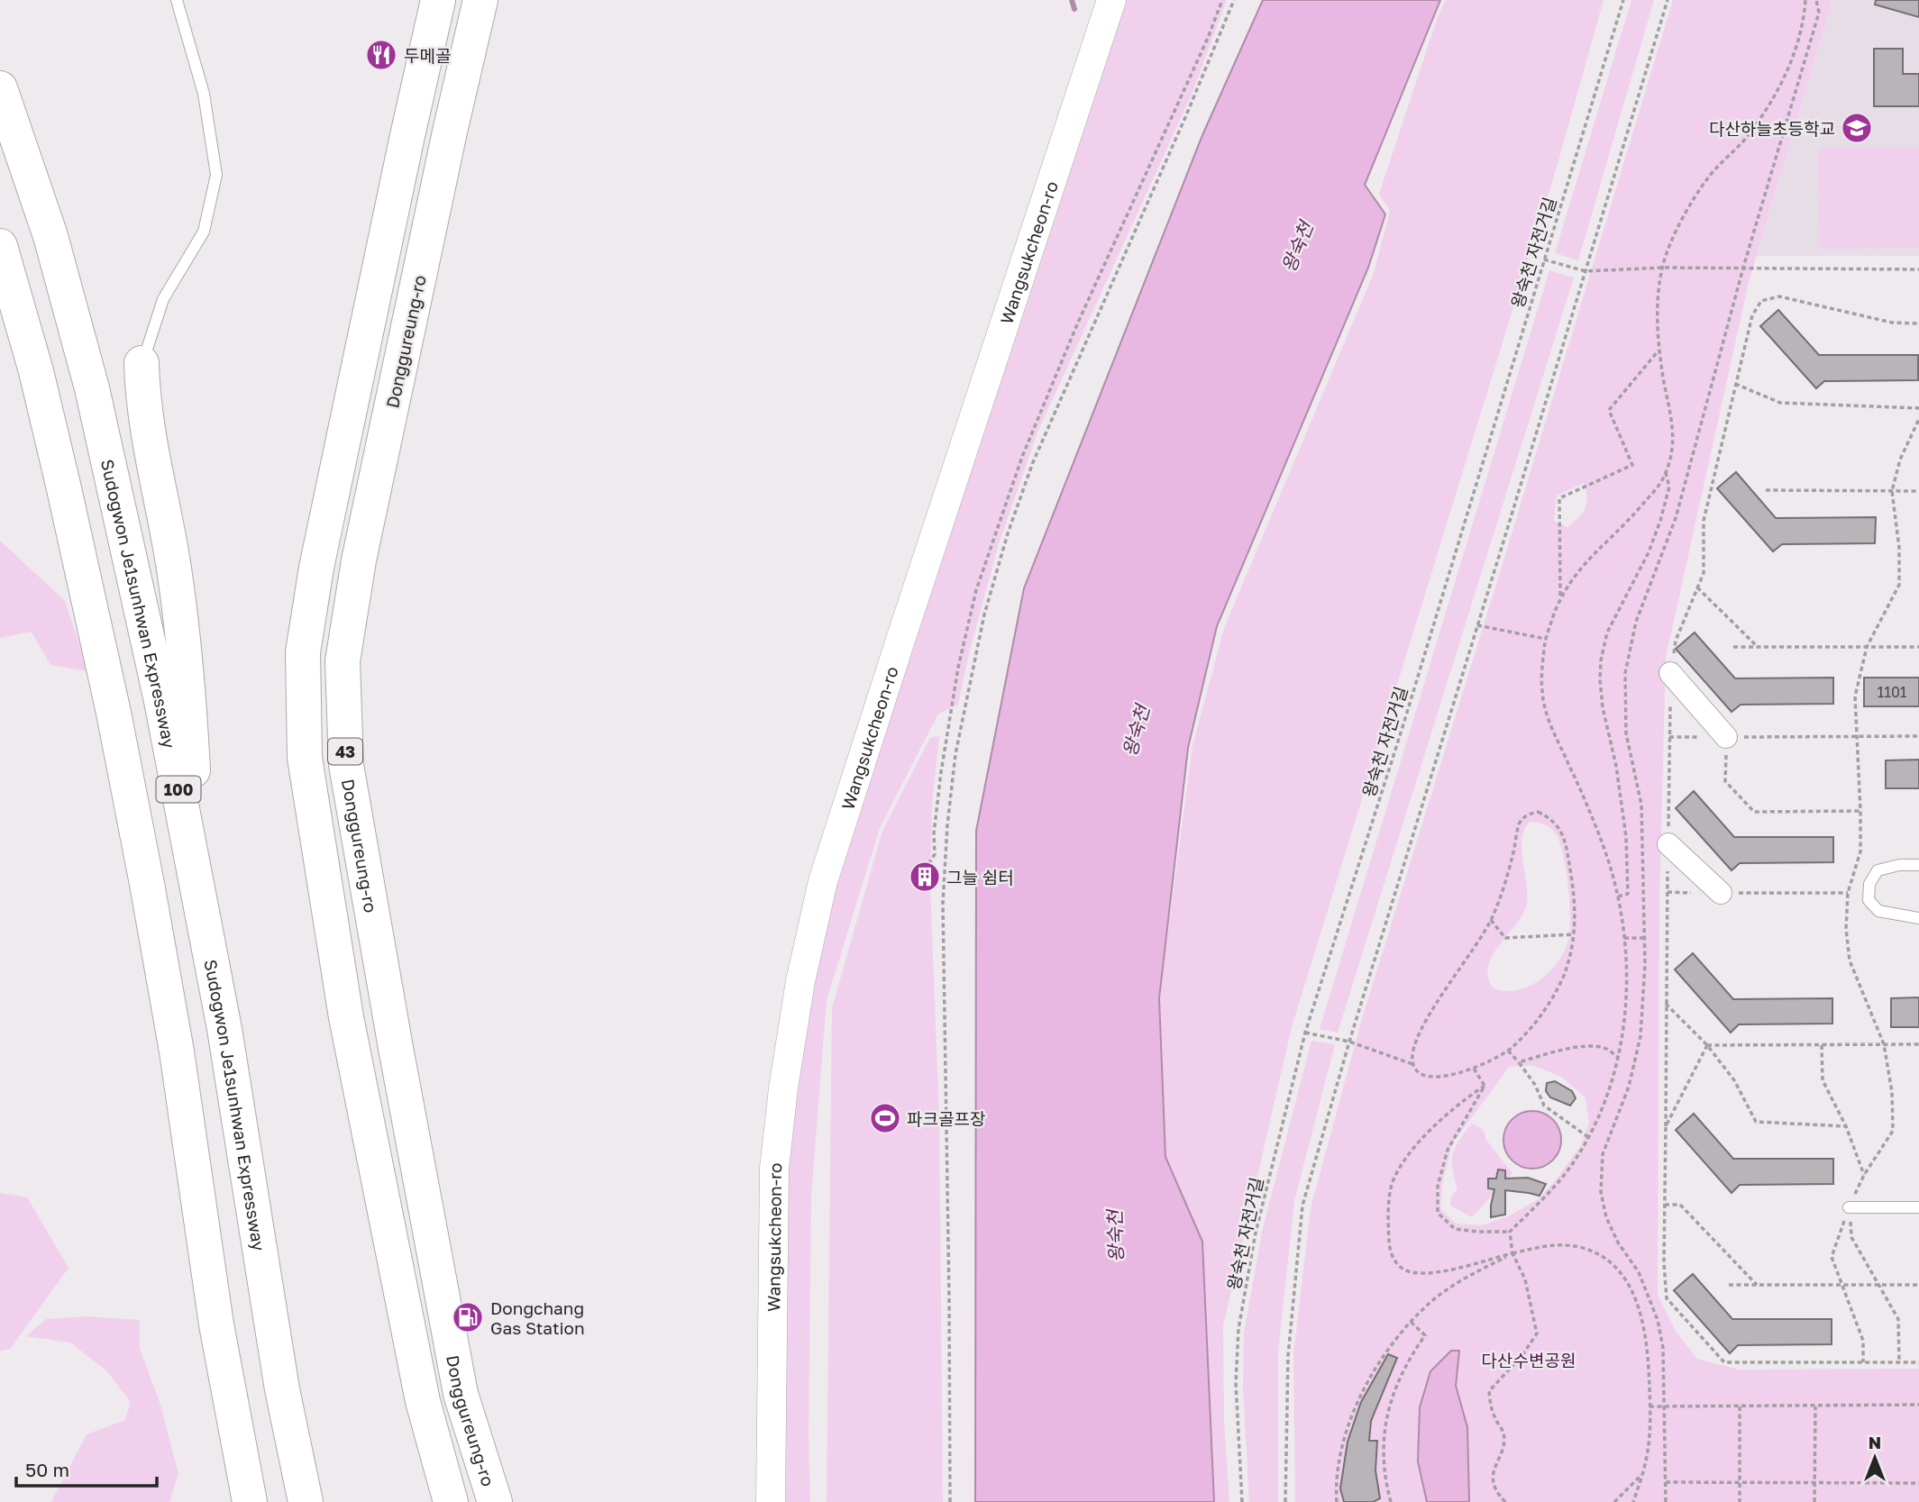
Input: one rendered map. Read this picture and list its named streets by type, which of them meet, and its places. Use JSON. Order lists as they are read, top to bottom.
{
  "streets": {
    "main road": [
      "Donggureung-ro",
      "Sudogwon Je1sunhwan Expressway",
      "43",
      "100"
    ],
    "street": ["Wangsukcheon-ro"],
    "path": ["왕숙천 자전거길"]
  },
  "water": ["왕숙천"],
  "parks": ["다산수변공원"],
  "places": {
    "restaurant": ["두메골"],
    "school or university": ["다산하늘초등학교"],
    "building": ["그늘 쉼터"],
    "sports": ["파크골프장"],
    "fuel station": ["Dongchang Gas Station"]
  },
  "house_numbers": ["1101"],
  "scale_bar": "50 m",
  "north": "top"
}
